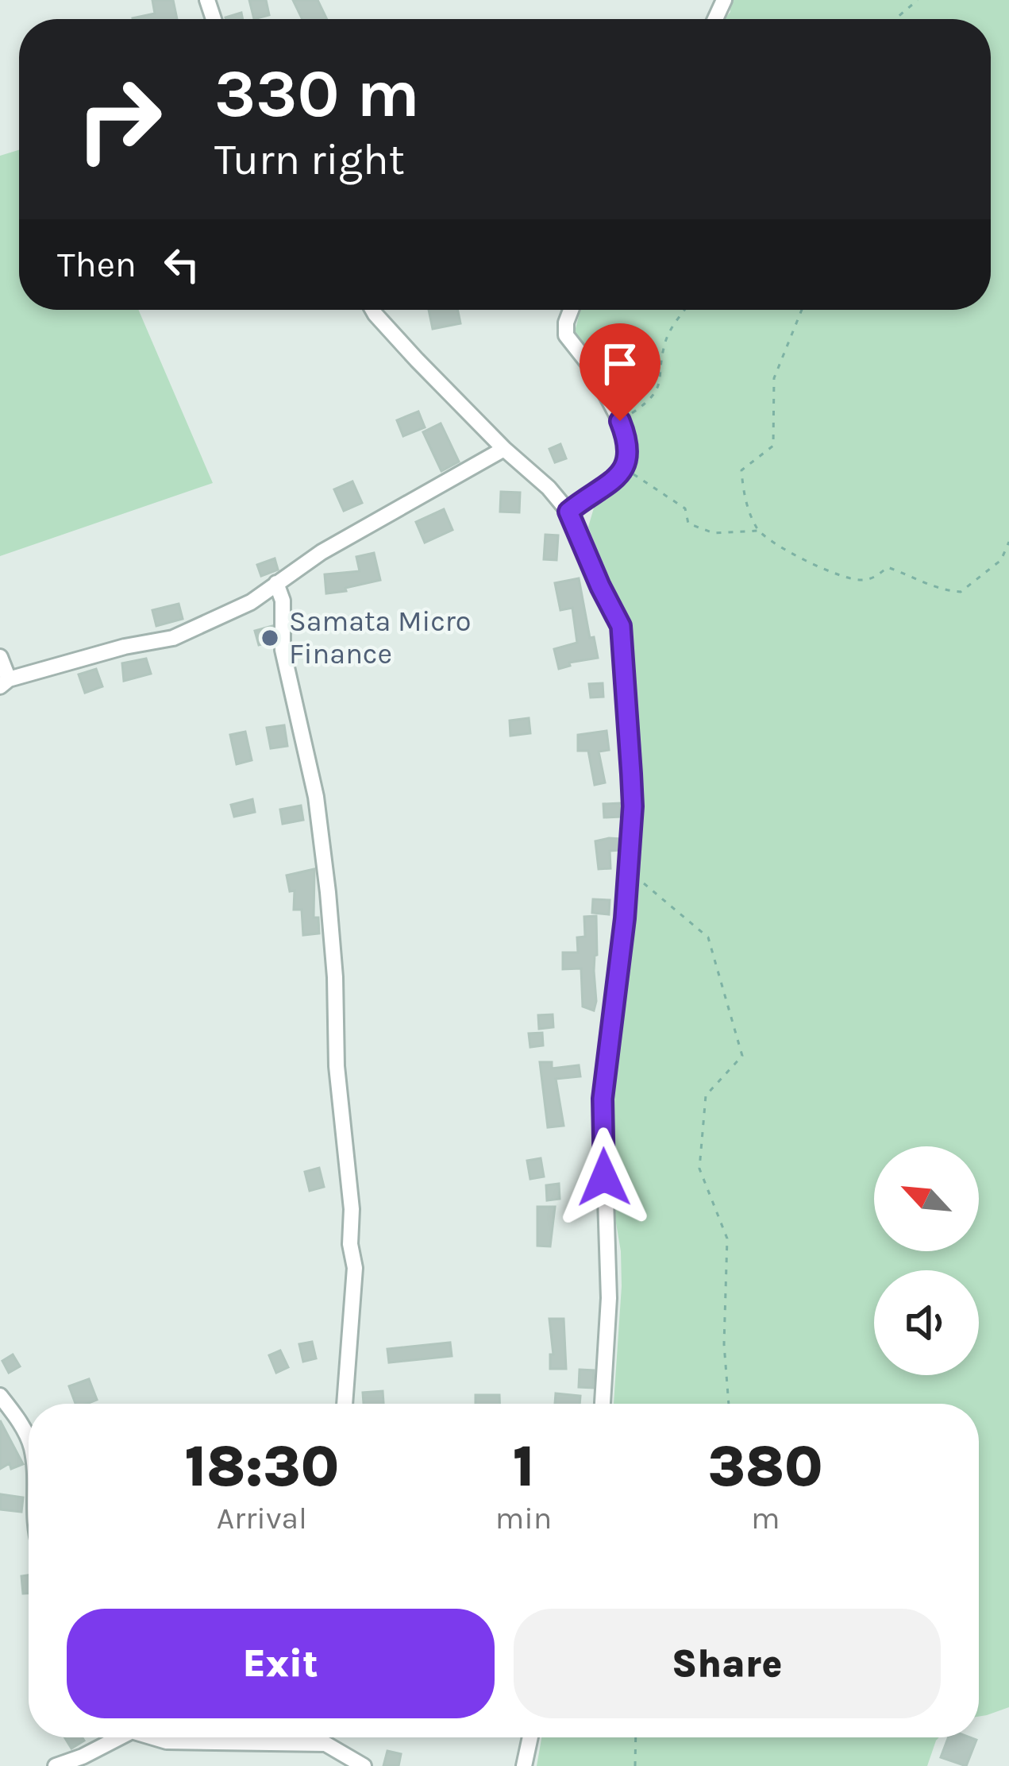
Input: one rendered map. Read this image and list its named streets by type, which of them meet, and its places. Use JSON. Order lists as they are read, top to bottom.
{
  "places": ["Samata Micro Finance"],
  "north": "top left",
  "page": {
    "turn": ["330 m", "Turn right"],
    "then": "Then",
    "eta": [
      "18:30",
      "Arrival",
      "1",
      "min",
      "380",
      "m"
    ],
    "buttons": ["Exit", "Share"]
  }
}
